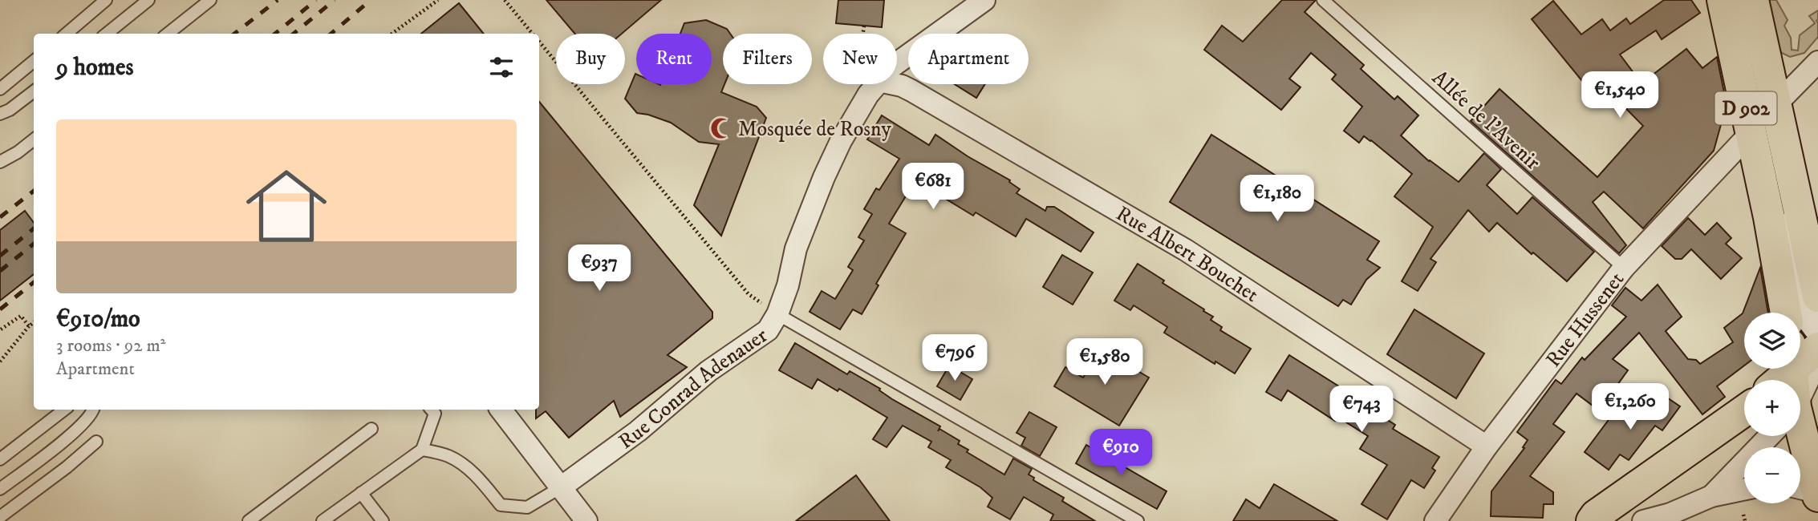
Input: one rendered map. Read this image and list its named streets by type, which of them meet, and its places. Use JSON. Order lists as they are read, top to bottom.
{
  "streets": {
    "main road": ["D 902"],
    "street": ["Rue Albert Bouchet", "Rue Hussenet", "Rue Conrad Adenauer"],
    "lane": ["Allée de l'Avenir"]
  },
  "crossings": [
    ["D 902", "Rue Hussenet"],
    ["Allée de l'Avenir", "Rue Hussenet"],
    ["Rue Albert Bouchet", "Rue Hussenet"],
    ["Rue Albert Bouchet", "Rue Conrad Adenauer"]
  ],
  "places": {
    "mosque": ["Mosquée de Rosny"]
  },
  "page": {
    "chip": [
      "Buy",
      "Rent",
      "Filters",
      "New",
      "Apartment"
    ],
    "heading": "9 homes",
    "price": [
      "€1,540",
      "€681",
      "€1,180",
      "€937",
      "€796",
      "€1,580",
      "€1,260",
      "€743",
      "€910"
    ],
    "list": [
      {
        "name": "€910/mo",
        "note": "3 rooms · 92 m² · Apartment"
      }
    ],
    "map_buttons": ["+", "−"]
  }
}
